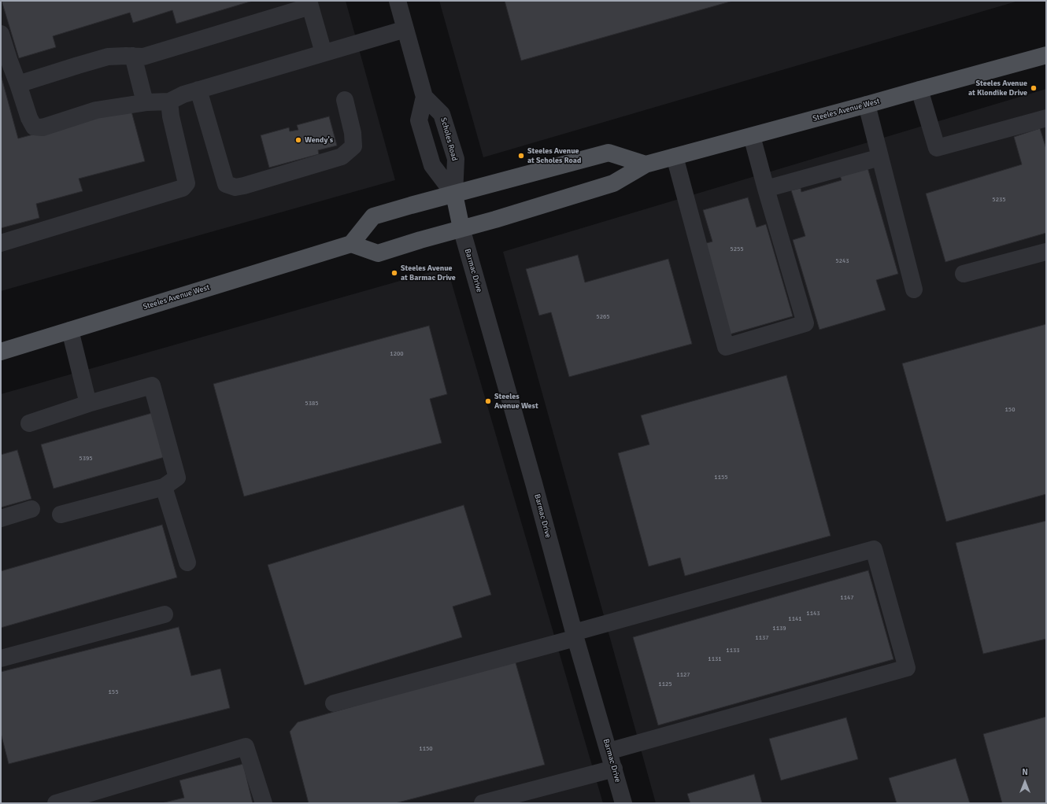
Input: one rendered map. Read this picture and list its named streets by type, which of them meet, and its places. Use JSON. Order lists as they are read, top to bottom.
{
  "streets": {
    "main road": ["Steeles Avenue West"],
    "street": ["Scholes Road", "Barmac Drive"]
  },
  "crossings": [
    ["Steeles Avenue West", "Barmac Drive"]
  ],
  "places": [
    "Steeles Avenue at Klondike Drive",
    "Wendy's",
    "Steeles Avenue at Scholes Road",
    "Steeles Avenue at Barmac Drive",
    "Steeles Avenue West"
  ],
  "house_numbers": [
    "5235",
    "5255",
    "5243",
    "5265",
    "1200",
    "5385",
    "150",
    "5395",
    "1155",
    "1147",
    "1143",
    "1141",
    "1139",
    "1137",
    "1133",
    "1131",
    "1127",
    "1125",
    "155",
    "1150"
  ],
  "north": "top"
}
